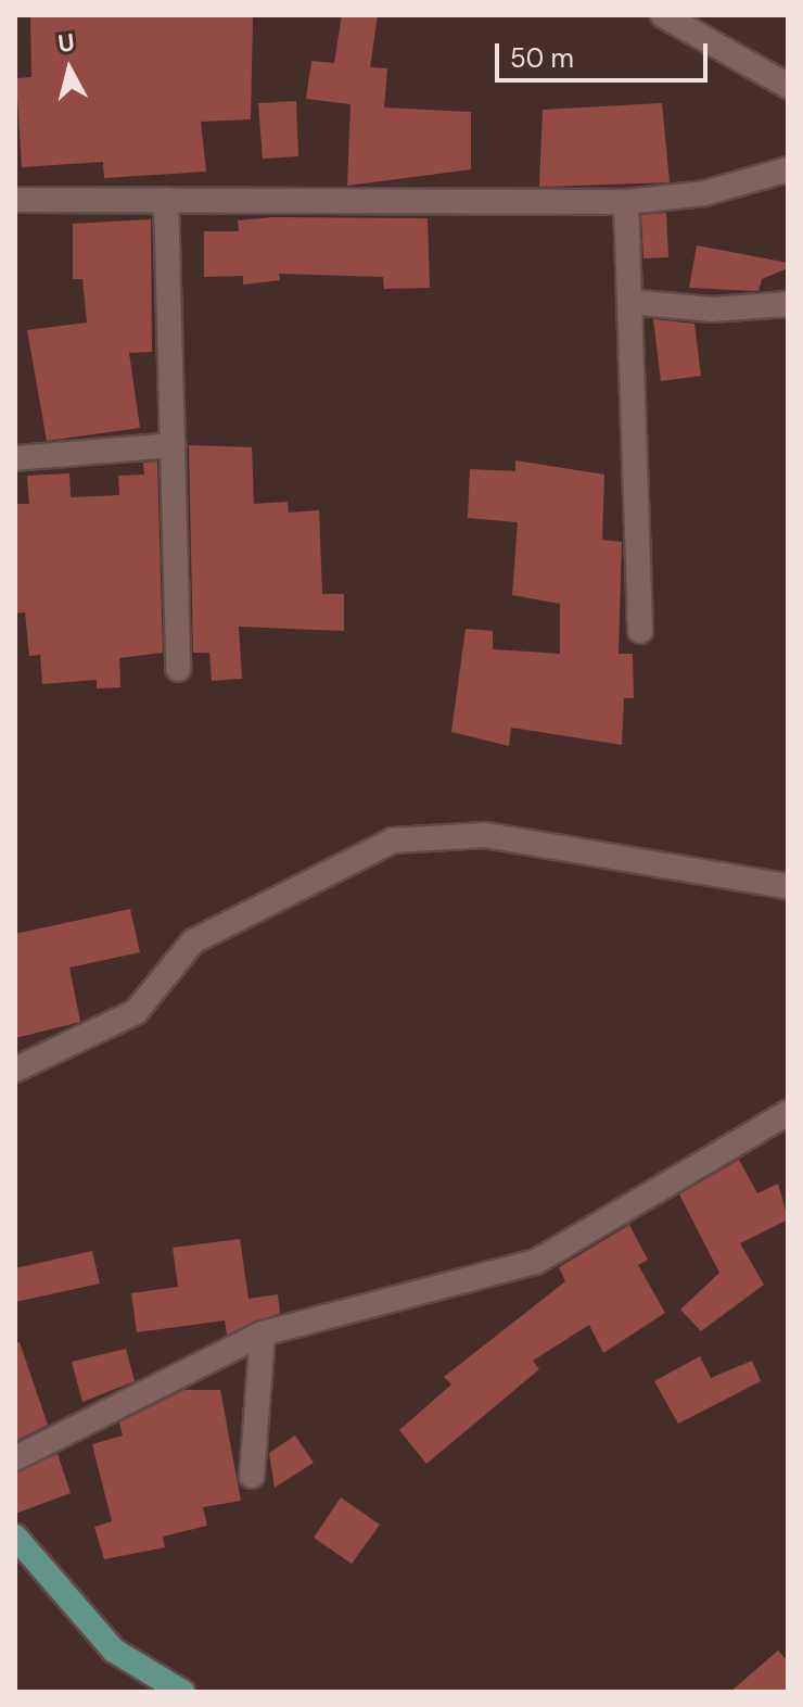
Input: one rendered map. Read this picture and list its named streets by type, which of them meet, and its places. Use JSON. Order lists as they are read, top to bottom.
{
  "scale_bar": "50 m",
  "north": "top"
}
